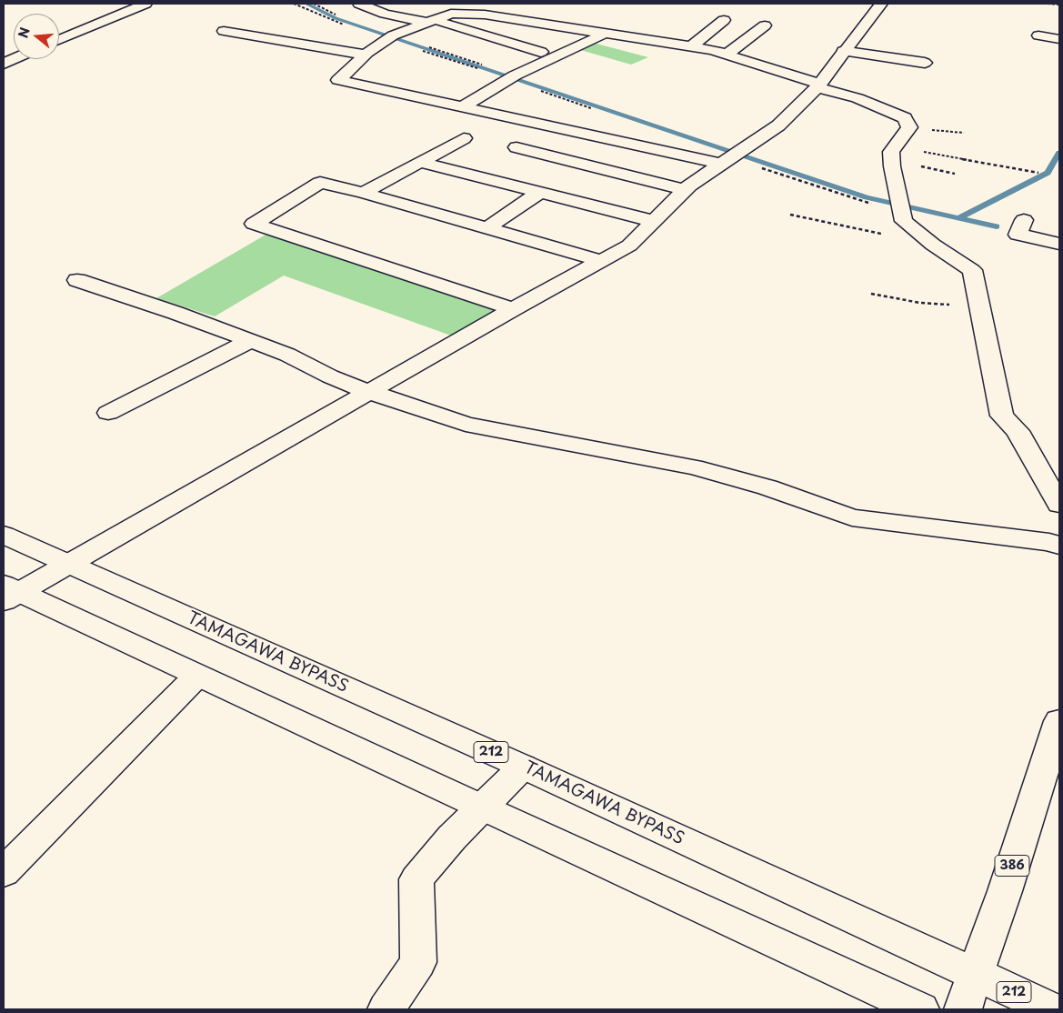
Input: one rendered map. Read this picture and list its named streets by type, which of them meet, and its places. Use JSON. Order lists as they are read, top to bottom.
{
  "streets": {
    "main road": ["TAMAGAWA BYPASS", "212", "386"]
  },
  "crossings": [
    ["TAMAGAWA BYPASS", "386"]
  ],
  "north": "left"
}
